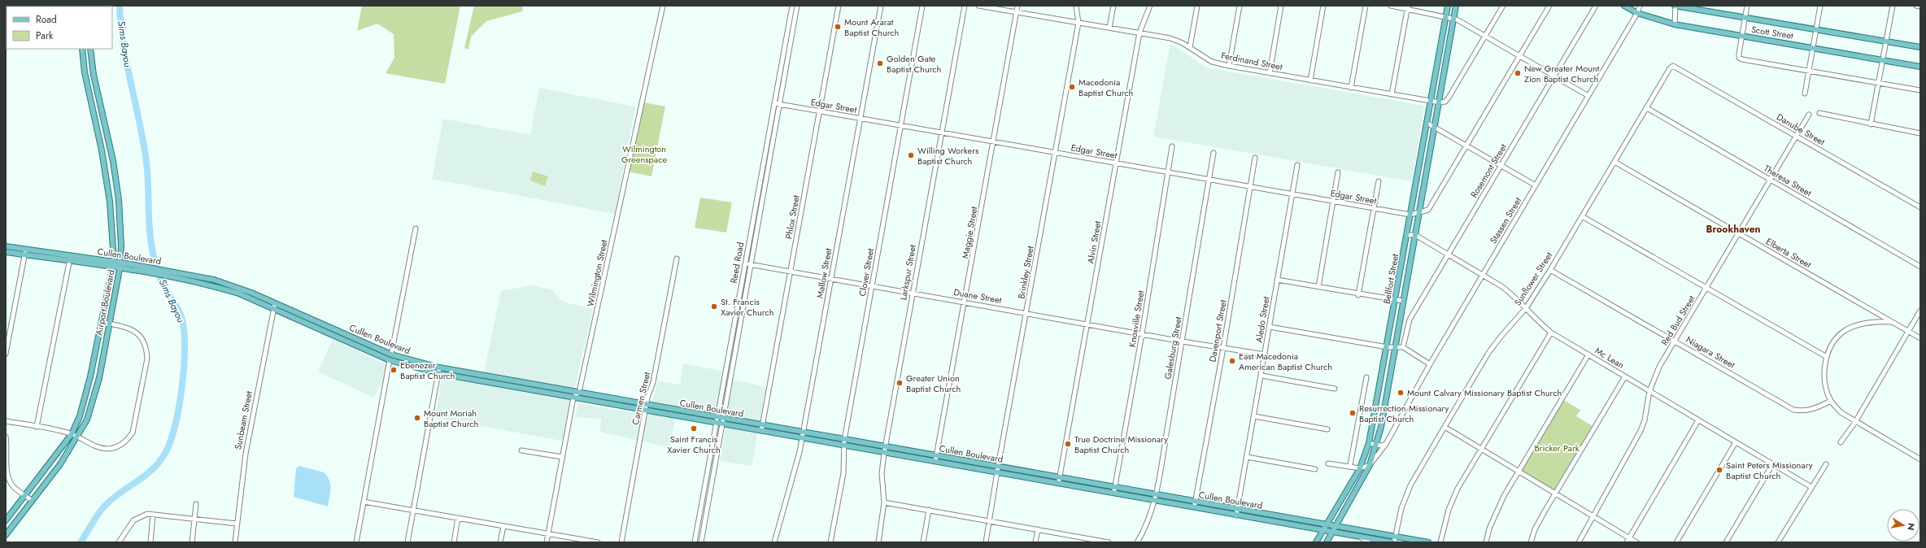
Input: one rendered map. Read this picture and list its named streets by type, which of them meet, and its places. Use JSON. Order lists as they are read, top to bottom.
{
  "streets": {
    "main road": [
      "Scott Street",
      "Cullen Boulevard",
      "Bellfort Street",
      "Airport Boulevard"
    ],
    "street": [
      "Ferdinand Street",
      "Edgar Street",
      "Danube Street",
      "Rosemont Street",
      "Theresa Street",
      "Phlox Street",
      "Stassen Street",
      "Maggie Street",
      "Alvin Street",
      "Elberta Street",
      "Reed Road",
      "Clover Street",
      "Larkspur Street",
      "Brinkley Street",
      "Wilmington Street",
      "Mallow Street",
      "Sunflower Street",
      "Duane Street",
      "Knoxville Street",
      "Aledo Street",
      "Red Bud Street",
      "Davenport Street",
      "Galesburg Street",
      "Niagara Street",
      "Mc Lean",
      "Carmen Street",
      "Sunbeam Street"
    ]
  },
  "crossings": [
    ["Scott Street", "Stassen Street"],
    ["Ferdinand Street", "Maggie Street"],
    ["Ferdinand Street", "Alvin Street"],
    ["Ferdinand Street", "Brinkley Street"],
    ["Ferdinand Street", "Bellfort Street"],
    ["Edgar Street", "Phlox Street"],
    ["Edgar Street", "Maggie Street"],
    ["Edgar Street", "Alvin Street"],
    ["Edgar Street", "Reed Road"],
    ["Edgar Street", "Clover Street"],
    ["Edgar Street", "Larkspur Street"],
    ["Edgar Street", "Brinkley Street"],
    ["Edgar Street", "Mallow Street"],
    ["Edgar Street", "Bellfort Street"],
    ["Edgar Street", "Knoxville Street"],
    ["Edgar Street", "Aledo Street"],
    ["Edgar Street", "Davenport Street"],
    ["Edgar Street", "Galesburg Street"],
    ["Danube Street", "Sunflower Street"],
    ["Danube Street", "Red Bud Street"],
    ["Rosemont Street", "Mc Lean"],
    ["Theresa Street", "Sunflower Street"],
    ["Theresa Street", "Red Bud Street"],
    ["Phlox Street", "Cullen Boulevard"],
    ["Phlox Street", "Duane Street"],
    ["Stassen Street", "Bellfort Street"],
    ["Stassen Street", "Mc Lean"],
    ["Maggie Street", "Cullen Boulevard"],
    ["Maggie Street", "Duane Street"],
    ["Alvin Street", "Cullen Boulevard"],
    ["Alvin Street", "Duane Street"],
    ["Elberta Street", "Sunflower Street"],
    ["Elberta Street", "Red Bud Street"],
    ["Cullen Boulevard", "Reed Road"],
    ["Cullen Boulevard", "Clover Street"],
    ["Cullen Boulevard", "Larkspur Street"],
    ["Cullen Boulevard", "Brinkley Street"],
    ["Cullen Boulevard", "Wilmington Street"],
    ["Cullen Boulevard", "Mallow Street"],
    ["Cullen Boulevard", "Bellfort Street"],
    ["Cullen Boulevard", "Sunflower Street"],
    ["Cullen Boulevard", "Airport Boulevard"],
    ["Cullen Boulevard", "Knoxville Street"],
    ["Cullen Boulevard", "Aledo Street"],
    ["Cullen Boulevard", "Davenport Street"],
    ["Cullen Boulevard", "Galesburg Street"],
    ["Cullen Boulevard", "Carmen Street"],
    ["Cullen Boulevard", "Sunbeam Street"],
    ["Reed Road", "Duane Street"],
    ["Clover Street", "Duane Street"],
    ["Larkspur Street", "Duane Street"],
    ["Brinkley Street", "Duane Street"],
    ["Mallow Street", "Duane Street"],
    ["Bellfort Street", "Mc Lean"],
    ["Sunflower Street", "Niagara Street"],
    ["Sunflower Street", "Mc Lean"],
    ["Duane Street", "Knoxville Street"],
    ["Duane Street", "Aledo Street"],
    ["Duane Street", "Davenport Street"],
    ["Duane Street", "Galesburg Street"],
    ["Red Bud Street", "Niagara Street"],
    ["Red Bud Street", "Mc Lean"]
  ],
  "districts": ["Brookhaven"],
  "water": ["Sims Bayou"],
  "parks": ["Wilmington Greenspace", "Bricker Park"],
  "places": [
    "Mount Ararat Baptist Church",
    "Golden Gate Baptist Church",
    "New Greater Mount Zion Baptist Church",
    "Macedonia Baptist Church",
    "Willing Workers Baptist Church",
    "St. Francis Xavier Church",
    "East Macedonia American Baptist Church",
    "Ebenezer Baptist Church",
    "Greater Union Baptist Church",
    "Mount Calvary Missionary Baptist Church",
    "Resurrection Missionary Baptist Church",
    "Mount Moriah Baptist Church",
    "Saint Francis Xavier Church",
    "True Doctrine Missionary Baptist Church",
    "Saint Peters Missionary Baptist Church"
  ],
  "legend": ["Road", "Park"],
  "north": "right"
}
